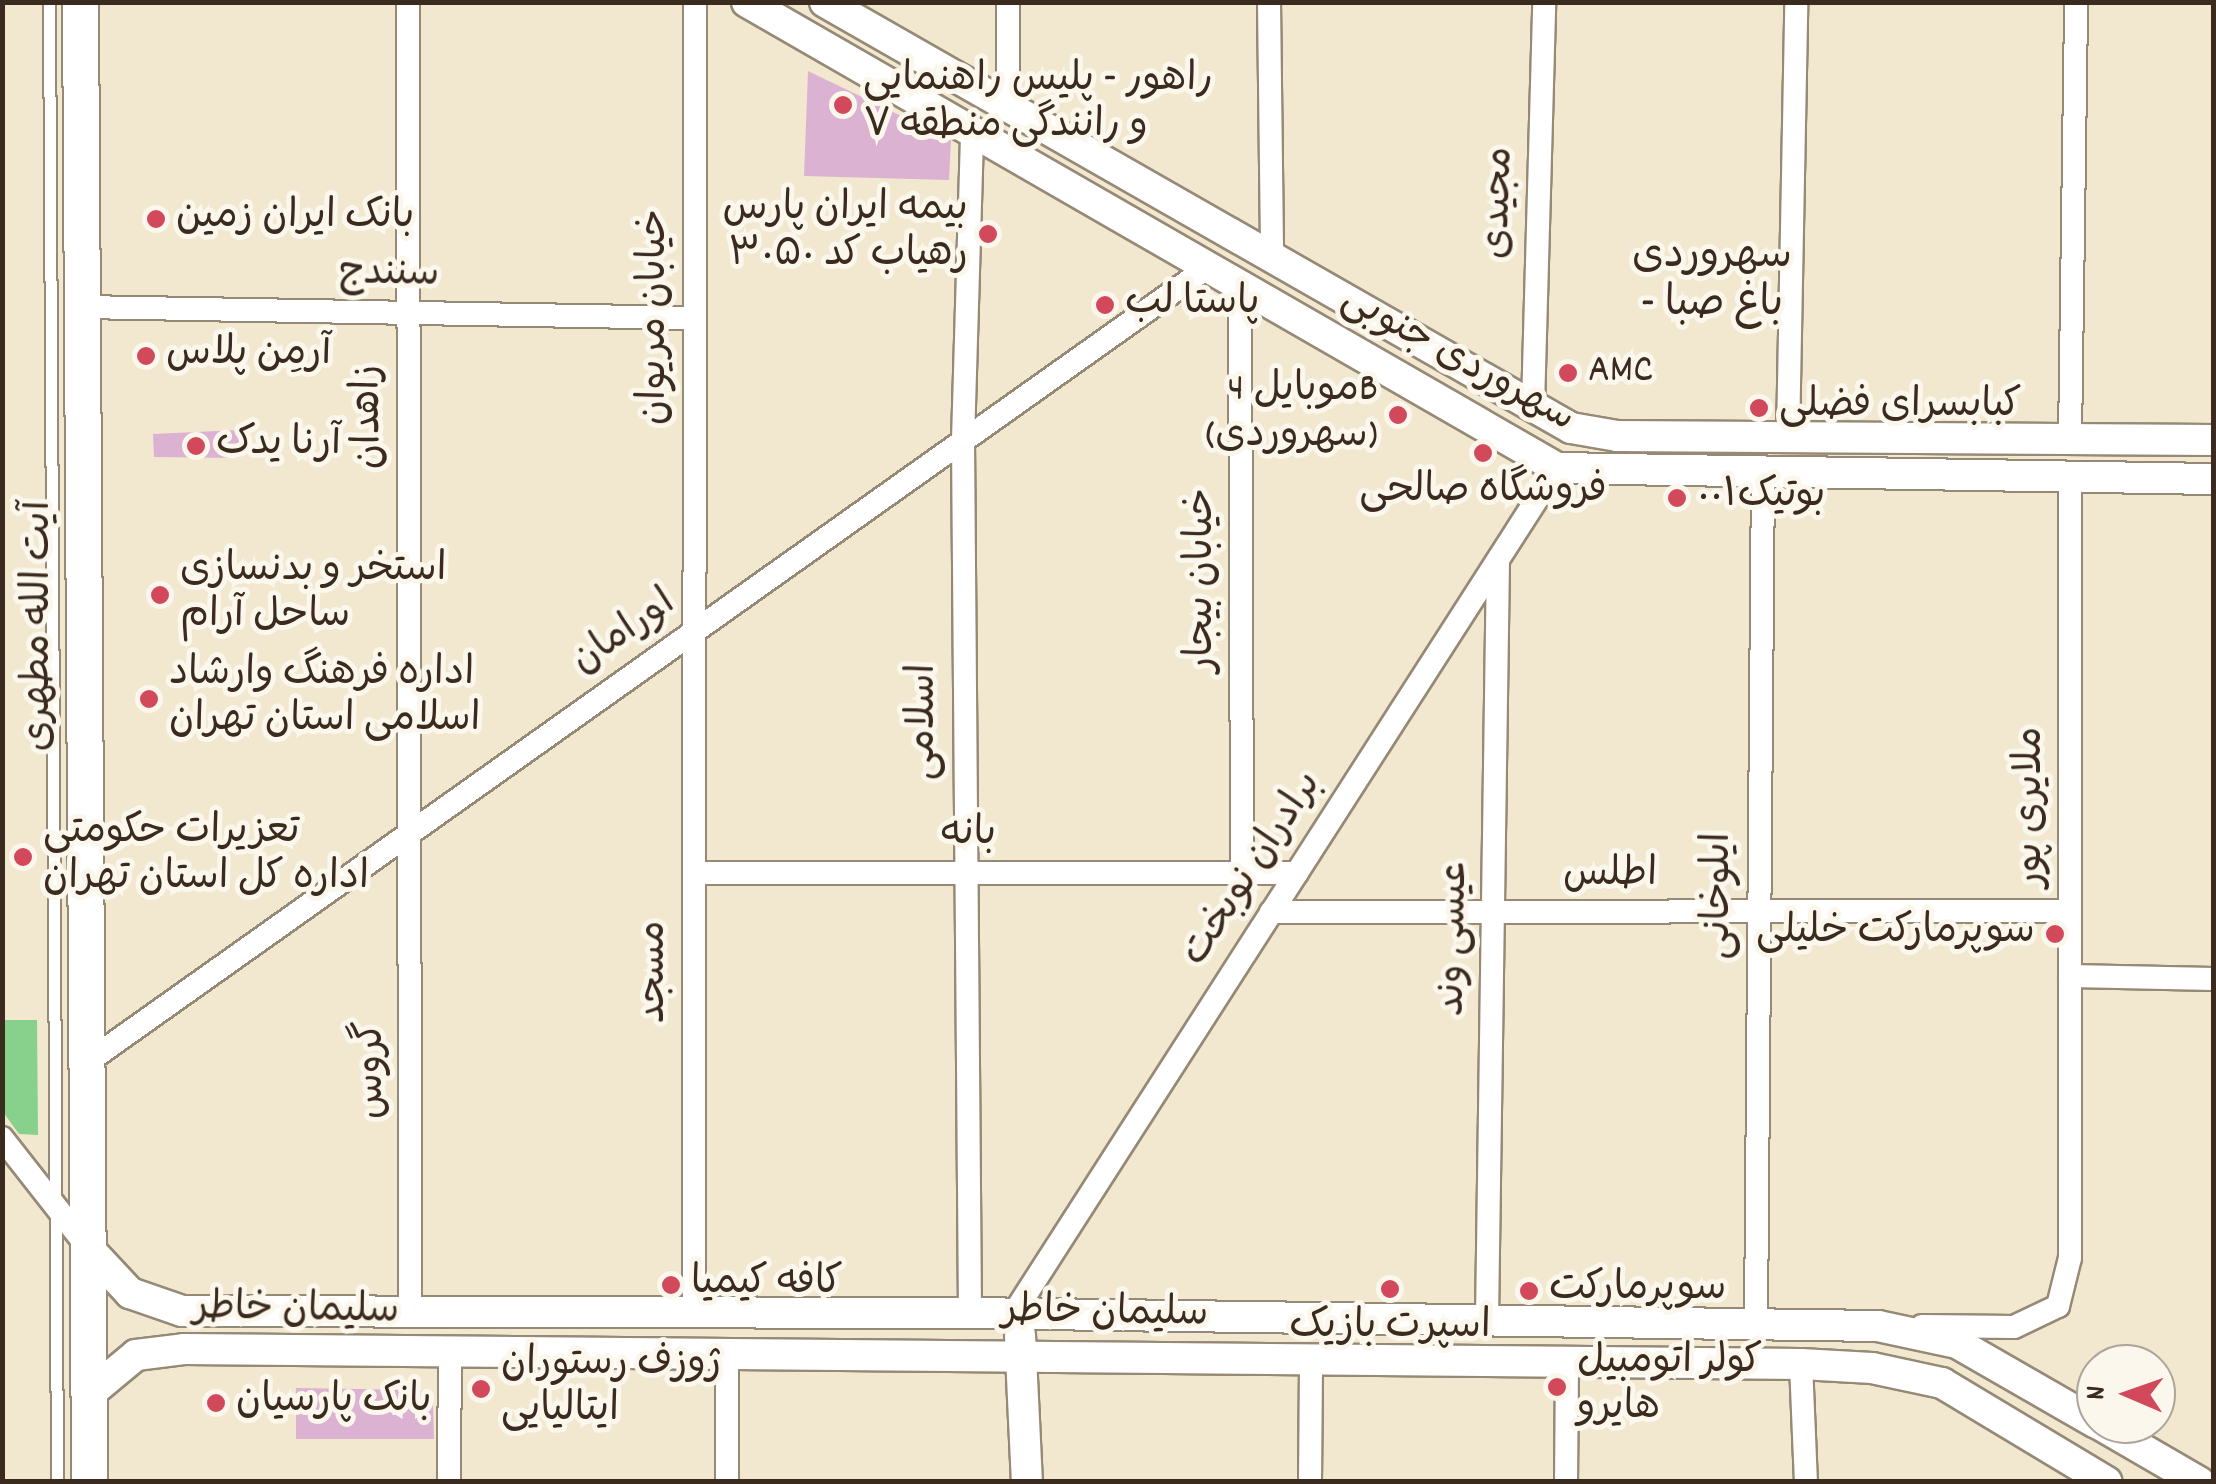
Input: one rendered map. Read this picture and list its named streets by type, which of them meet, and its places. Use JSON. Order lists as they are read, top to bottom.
{
  "streets": {
    "main road": ["سهروردی جنوبی", "آیت الله مطهری", "سلیمان خاطر"],
    "street": [
      "مجیدی",
      "سنندج",
      "خیابان مریوان",
      "زاهدان",
      "خیابان بیجار",
      "اورامان",
      "اسلامی",
      "ملایری پور",
      "بانه",
      "برادران نوبخت",
      "اطلس",
      "ایلوخانی",
      "عیسی وند",
      "مسجد",
      "گروس"
    ]
  },
  "crossings": [
    ["مجیدی", "سهروردی جنوبی"],
    ["سنندج", "خیابان مریوان"],
    ["سنندج", "زاهدان"],
    ["سنندج", "آیت الله مطهری"],
    ["خیابان مریوان", "اورامان"],
    ["خیابان مریوان", "مسجد"],
    ["سهروردی جنوبی", "خیابان بیجار"],
    ["سهروردی جنوبی", "اورامان"],
    ["سهروردی جنوبی", "اسلامی"],
    ["سهروردی جنوبی", "ملایری پور"],
    ["سهروردی جنوبی", "برادران نوبخت"],
    ["سهروردی جنوبی", "ایلوخانی"],
    ["زاهدان", "اورامان"],
    ["زاهدان", "گروس"],
    ["خیابان بیجار", "بانه"],
    ["آیت الله مطهری", "اورامان"],
    ["آیت الله مطهری", "سلیمان خاطر"],
    ["اورامان", "اسلامی"],
    ["اورامان", "مسجد"],
    ["اورامان", "گروس"],
    ["اسلامی", "بانه"],
    ["اسلامی", "سلیمان خاطر"],
    ["ملایری پور", "اطلس"],
    ["ملایری پور", "سلیمان خاطر"],
    ["بانه", "برادران نوبخت"],
    ["بانه", "مسجد"],
    ["برادران نوبخت", "اطلس"],
    ["برادران نوبخت", "عیسی وند"],
    ["برادران نوبخت", "سلیمان خاطر"],
    ["اطلس", "ایلوخانی"],
    ["اطلس", "عیسی وند"],
    ["ایلوخانی", "سلیمان خاطر"],
    ["عیسی وند", "سلیمان خاطر"],
    ["مسجد", "سلیمان خاطر"],
    ["گروس", "سلیمان خاطر"]
  ],
  "districts": ["سهروردی - باغ صبا"],
  "places": [
    "راهور - پلیس راهنمایی و رانندگی منطقه ۷",
    "بانک ایران زمین",
    "بیمه ایران پارس رهیاب کد ۳۰۵۰",
    "پاستا لب",
    "آرمِن پلاس",
    "AMC",
    "کبابسرای فضلی",
    "موبایل 4B (سهروردی)",
    "آرنا یدک",
    "فروشگاه صالحی",
    "بوتیک۰۰۱",
    "استخر و بدنسازی ساحل آرام",
    "اداره فرهنگ وارشاد اسلامی استان تهران",
    "تعزیرات حکومتی اداره کل استان تهران",
    "سوپرمارکت خلیلی",
    "کافه کیمیا",
    "اسپرت بازیک",
    "سوپرمارکت",
    "کولر اتومبیل هایرو",
    "ژوزف رستوران ایتالیایی",
    "بانک پارسیان"
  ],
  "north": "left"
}
